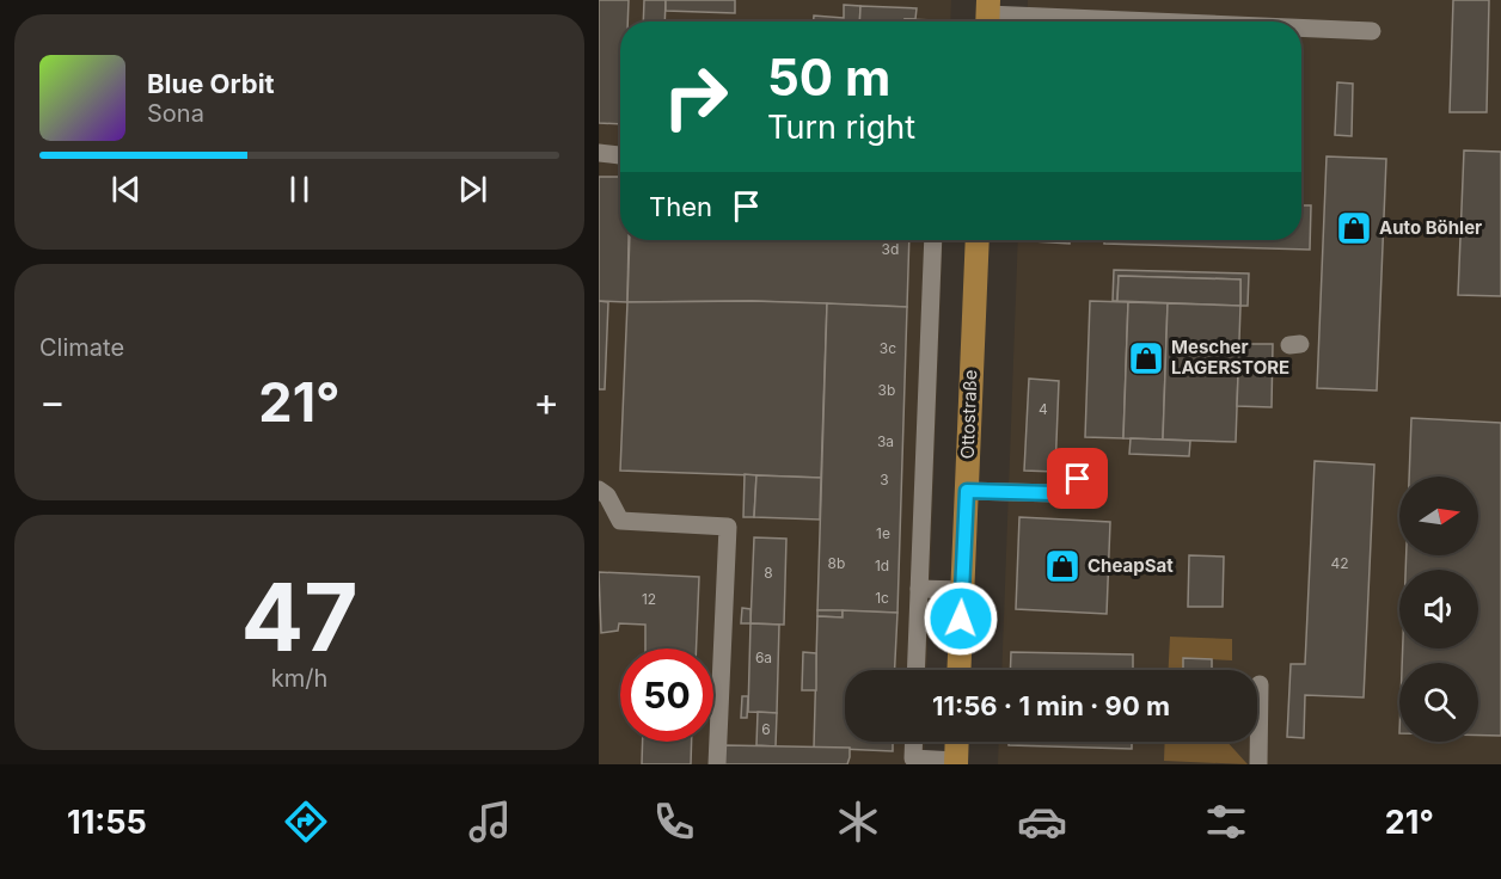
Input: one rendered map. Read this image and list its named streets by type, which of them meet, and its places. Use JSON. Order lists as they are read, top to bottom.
{
  "streets": {
    "main road": ["Ottostraße"]
  },
  "places": {
    "shop": ["Auto Böhler", "Mescher LAGERSTORE", "CheapSat"]
  },
  "house_numbers": [
    "3d",
    "3c",
    "3b",
    "4",
    "3a",
    "3",
    "1e",
    "8b",
    "42",
    "1d",
    "8",
    "1c",
    "12",
    "6a",
    "6"
  ],
  "north": "right",
  "page": {
    "turn": ["50 m", "Turn right"],
    "song": ["Blue Orbit", "Sona"],
    "then": "Then",
    "tile": [
      "Climate",
      ["47", "km/h"]
    ],
    "heat": ["−", "21°", "+"],
    "limit": "50",
    "trip": "11:56 · 1 min · 90 m",
    "tabs": ["11:55", "21°"]
  }
}
